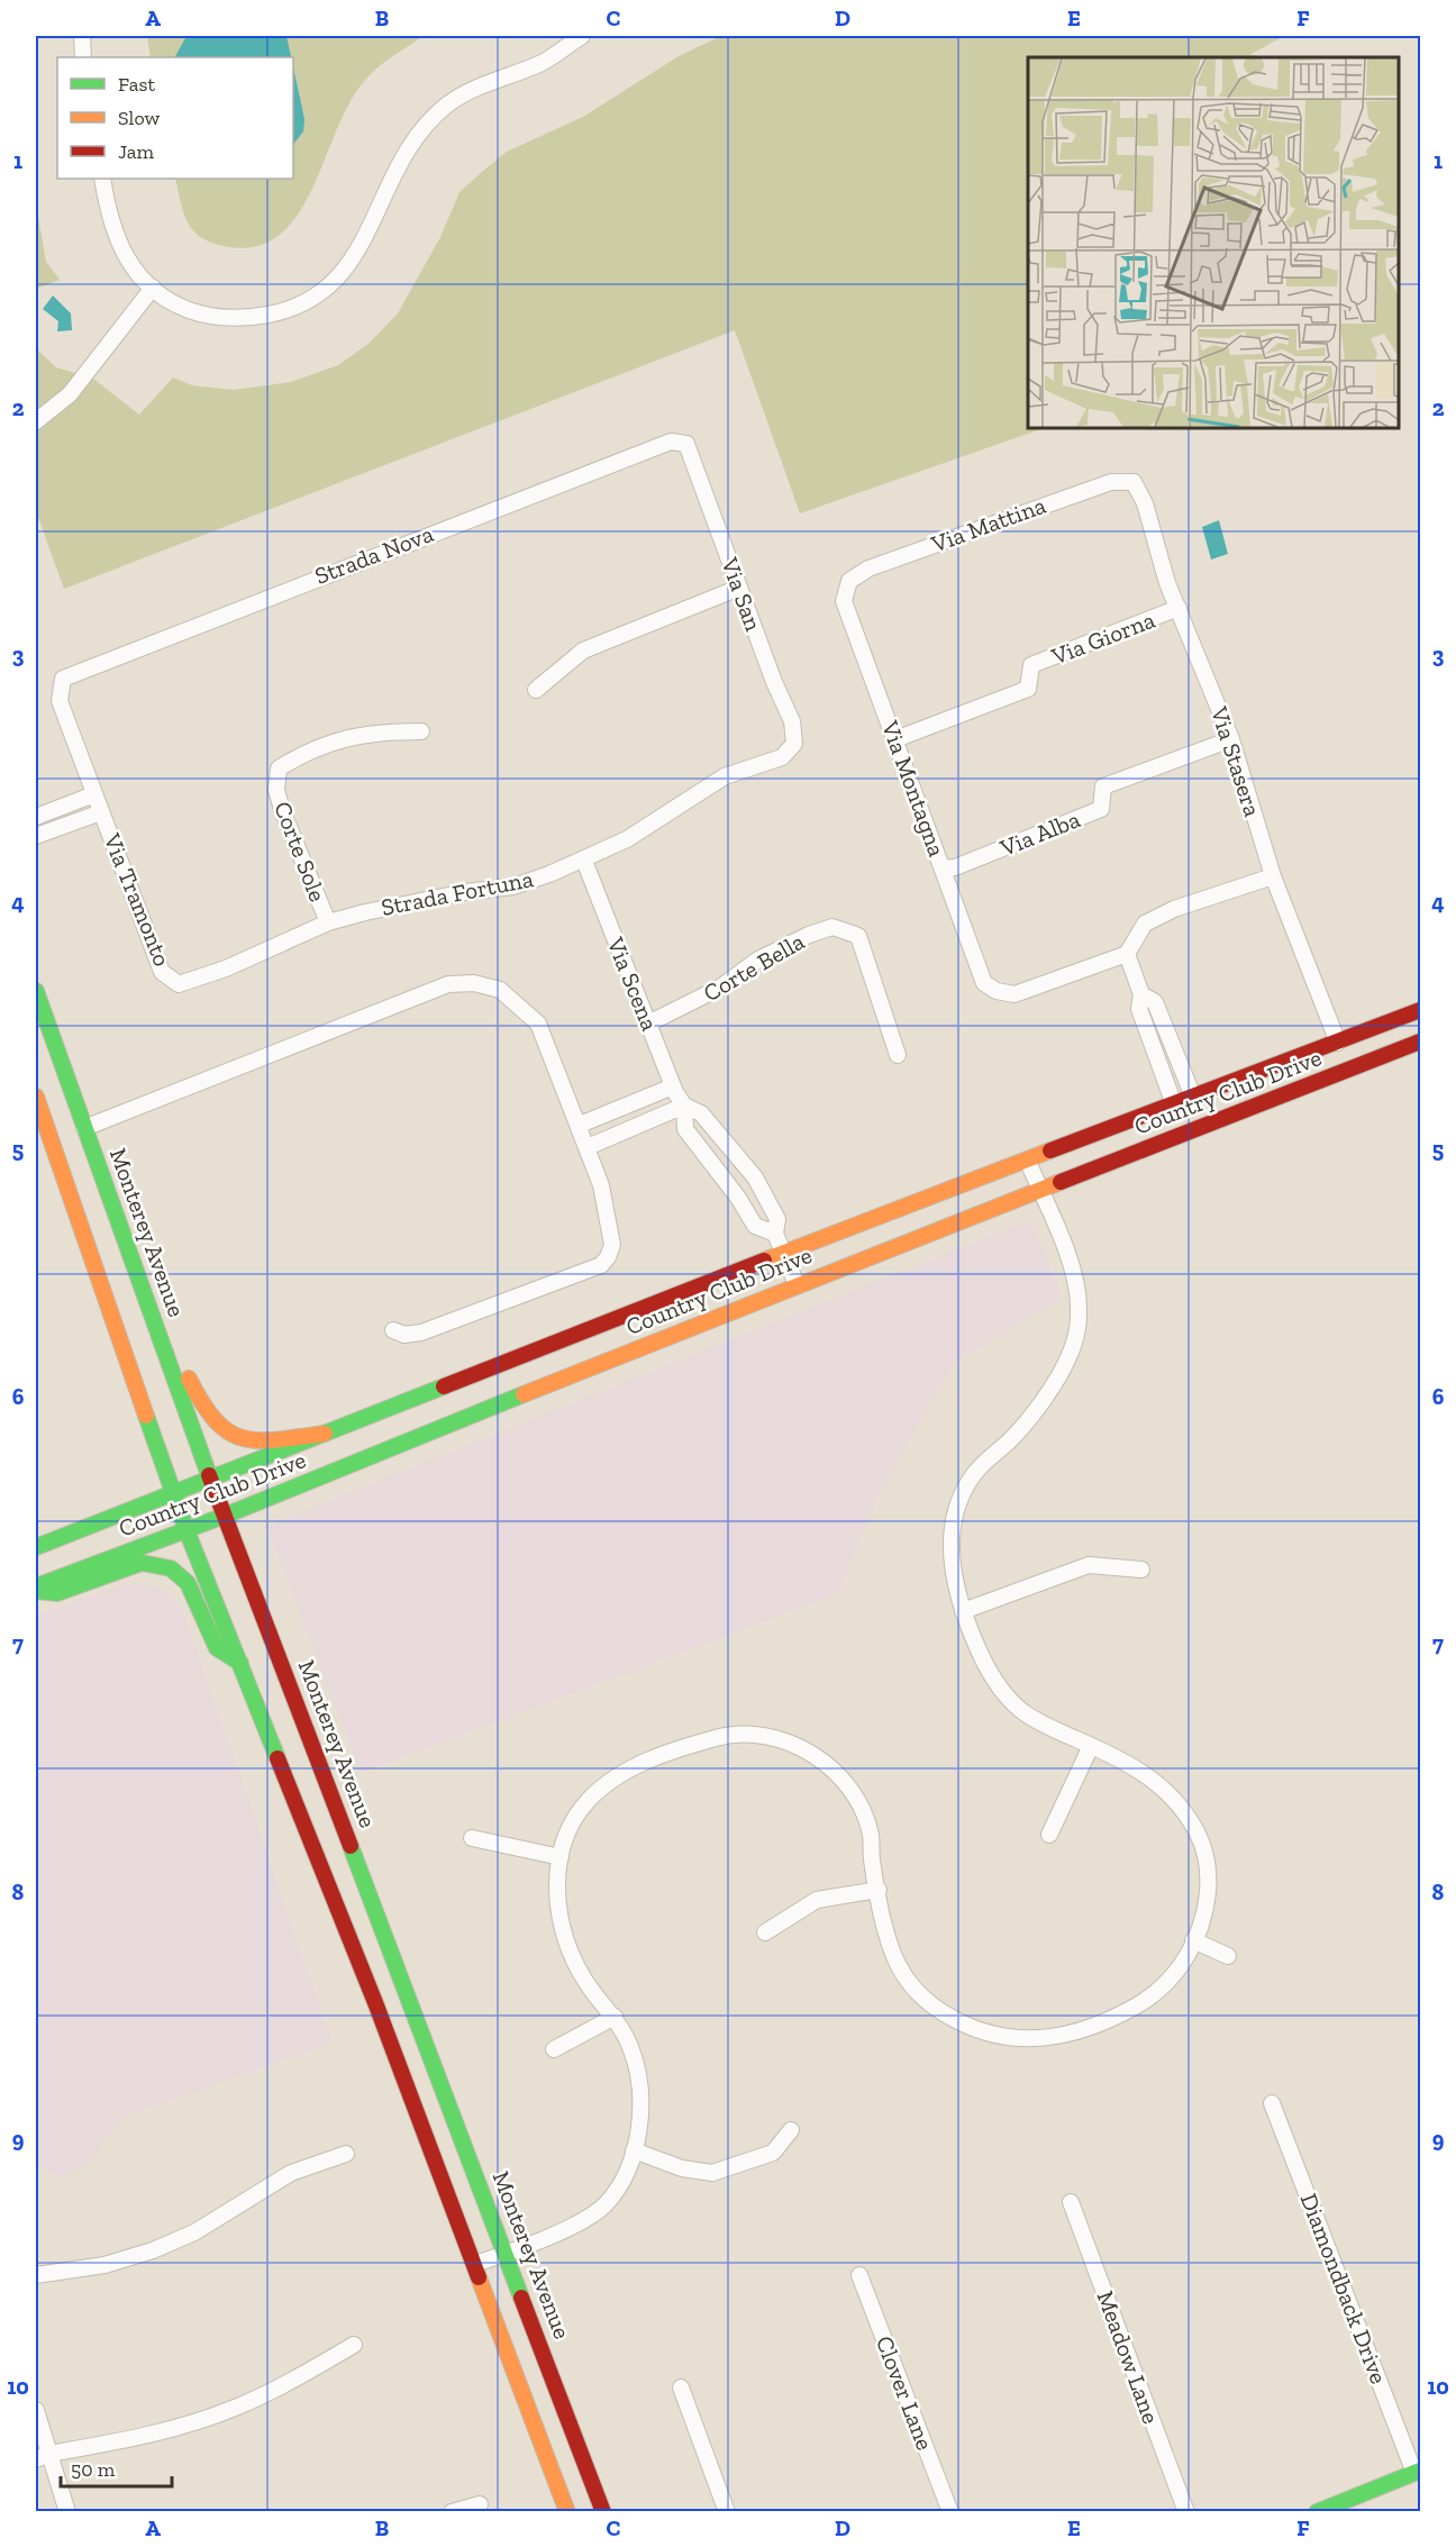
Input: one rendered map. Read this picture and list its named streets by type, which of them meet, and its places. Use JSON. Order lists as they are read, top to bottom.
{
  "streets": {
    "main road": ["Country Club Drive", "Monterey Avenue"],
    "street": [
      "Via Mattina",
      "Strada Nova",
      "Via San",
      "Via Giorna",
      "Via Stasera",
      "Via Montagna",
      "Via Alba",
      "Corte Sole",
      "Strada Fortuna",
      "Via Tramonto",
      "Corte Bella",
      "Via Scena",
      "Diamondback Drive",
      "Meadow Lane",
      "Clover Lane"
    ]
  },
  "crossings": [
    ["Via Mattina", "Via Stasera"],
    ["Via Mattina", "Via Montagna"],
    ["Strada Nova", "Via San"],
    ["Strada Nova", "Via Tramonto"],
    ["Via San", "Strada Fortuna"],
    ["Via Giorna", "Via Stasera"],
    ["Via Giorna", "Via Montagna"],
    ["Via Stasera", "Via Alba"],
    ["Via Stasera", "Country Club Drive"],
    ["Via Montagna", "Via Alba"],
    ["Corte Sole", "Strada Fortuna"],
    ["Strada Fortuna", "Via Tramonto"],
    ["Strada Fortuna", "Via Scena"],
    ["Corte Bella", "Via Scena"],
    ["Via Scena", "Country Club Drive"],
    ["Country Club Drive", "Monterey Avenue"]
  ],
  "legend": ["Fast", "Slow", "Jam"],
  "scale_bar": "50 m",
  "grid": {
    "columns": [
      "A",
      "B",
      "C",
      "D",
      "E",
      "F"
    ],
    "rows": [
      "1",
      "2",
      "3",
      "4",
      "5",
      "6",
      "7",
      "8",
      "9",
      "10"
    ]
  }
}
